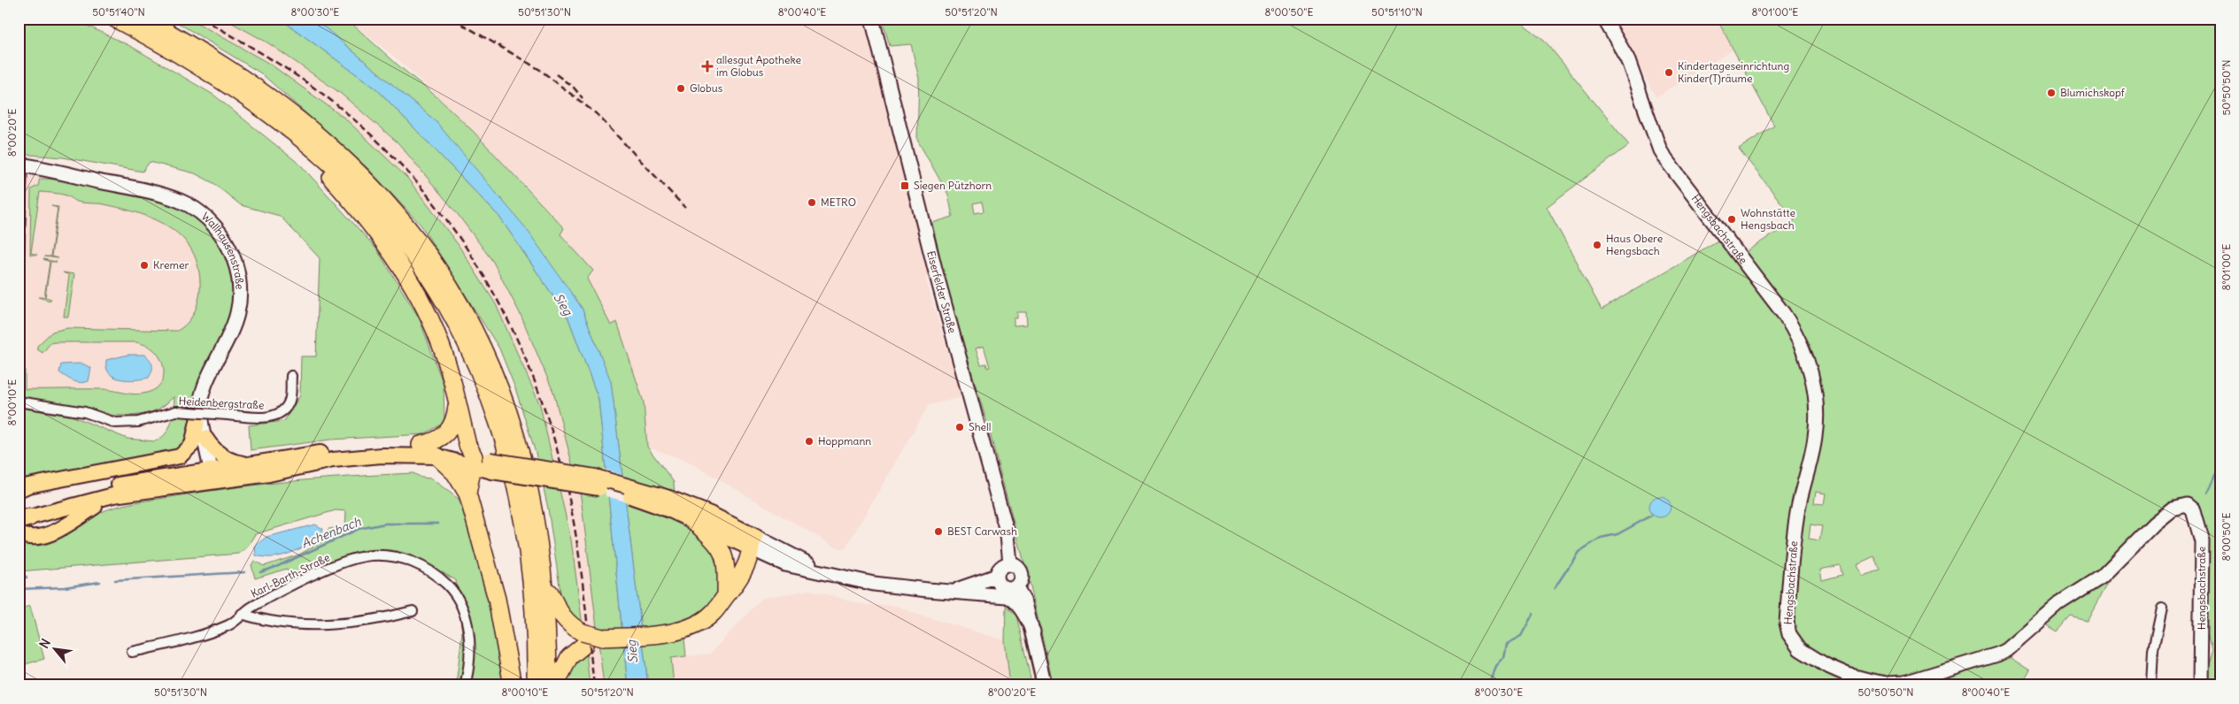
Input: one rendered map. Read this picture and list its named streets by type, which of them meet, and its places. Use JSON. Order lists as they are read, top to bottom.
{
  "streets": {
    "street": [
      "Hengsbachstraße",
      "Wallhausenstraße",
      "Eiserfelder Straße",
      "Heidenbergstraße",
      "Karl-Barth-Straße"
    ]
  },
  "water": ["Sieg", "Achenbach"],
  "places": {
    "health": ["allesgut Apotheke im Globus"],
    "other": [
      "Kindertageseinrichtung Kinder(T)räume",
      "Globus",
      "Blumichskopf",
      "METRO",
      "Wohnstätte Hengsbach",
      "Haus Obere Hengsbach",
      "Kremer",
      "Shell",
      "Hoppmann",
      "BEST Carwash"
    ],
    "transit": ["Siegen Pützhorn"]
  },
  "north": "top left",
  "coordinates": [
    "50°51'40\"N",
    "8°00'30\"E",
    "50°51'30\"N",
    "8°00'40\"E",
    "50°51'20\"N",
    "8°00'50\"E",
    "50°51'10\"N",
    "8°01'00\"E",
    "50°50'50\"N",
    "8°00'20\"E",
    "8°00'10\"E"
  ]
}
